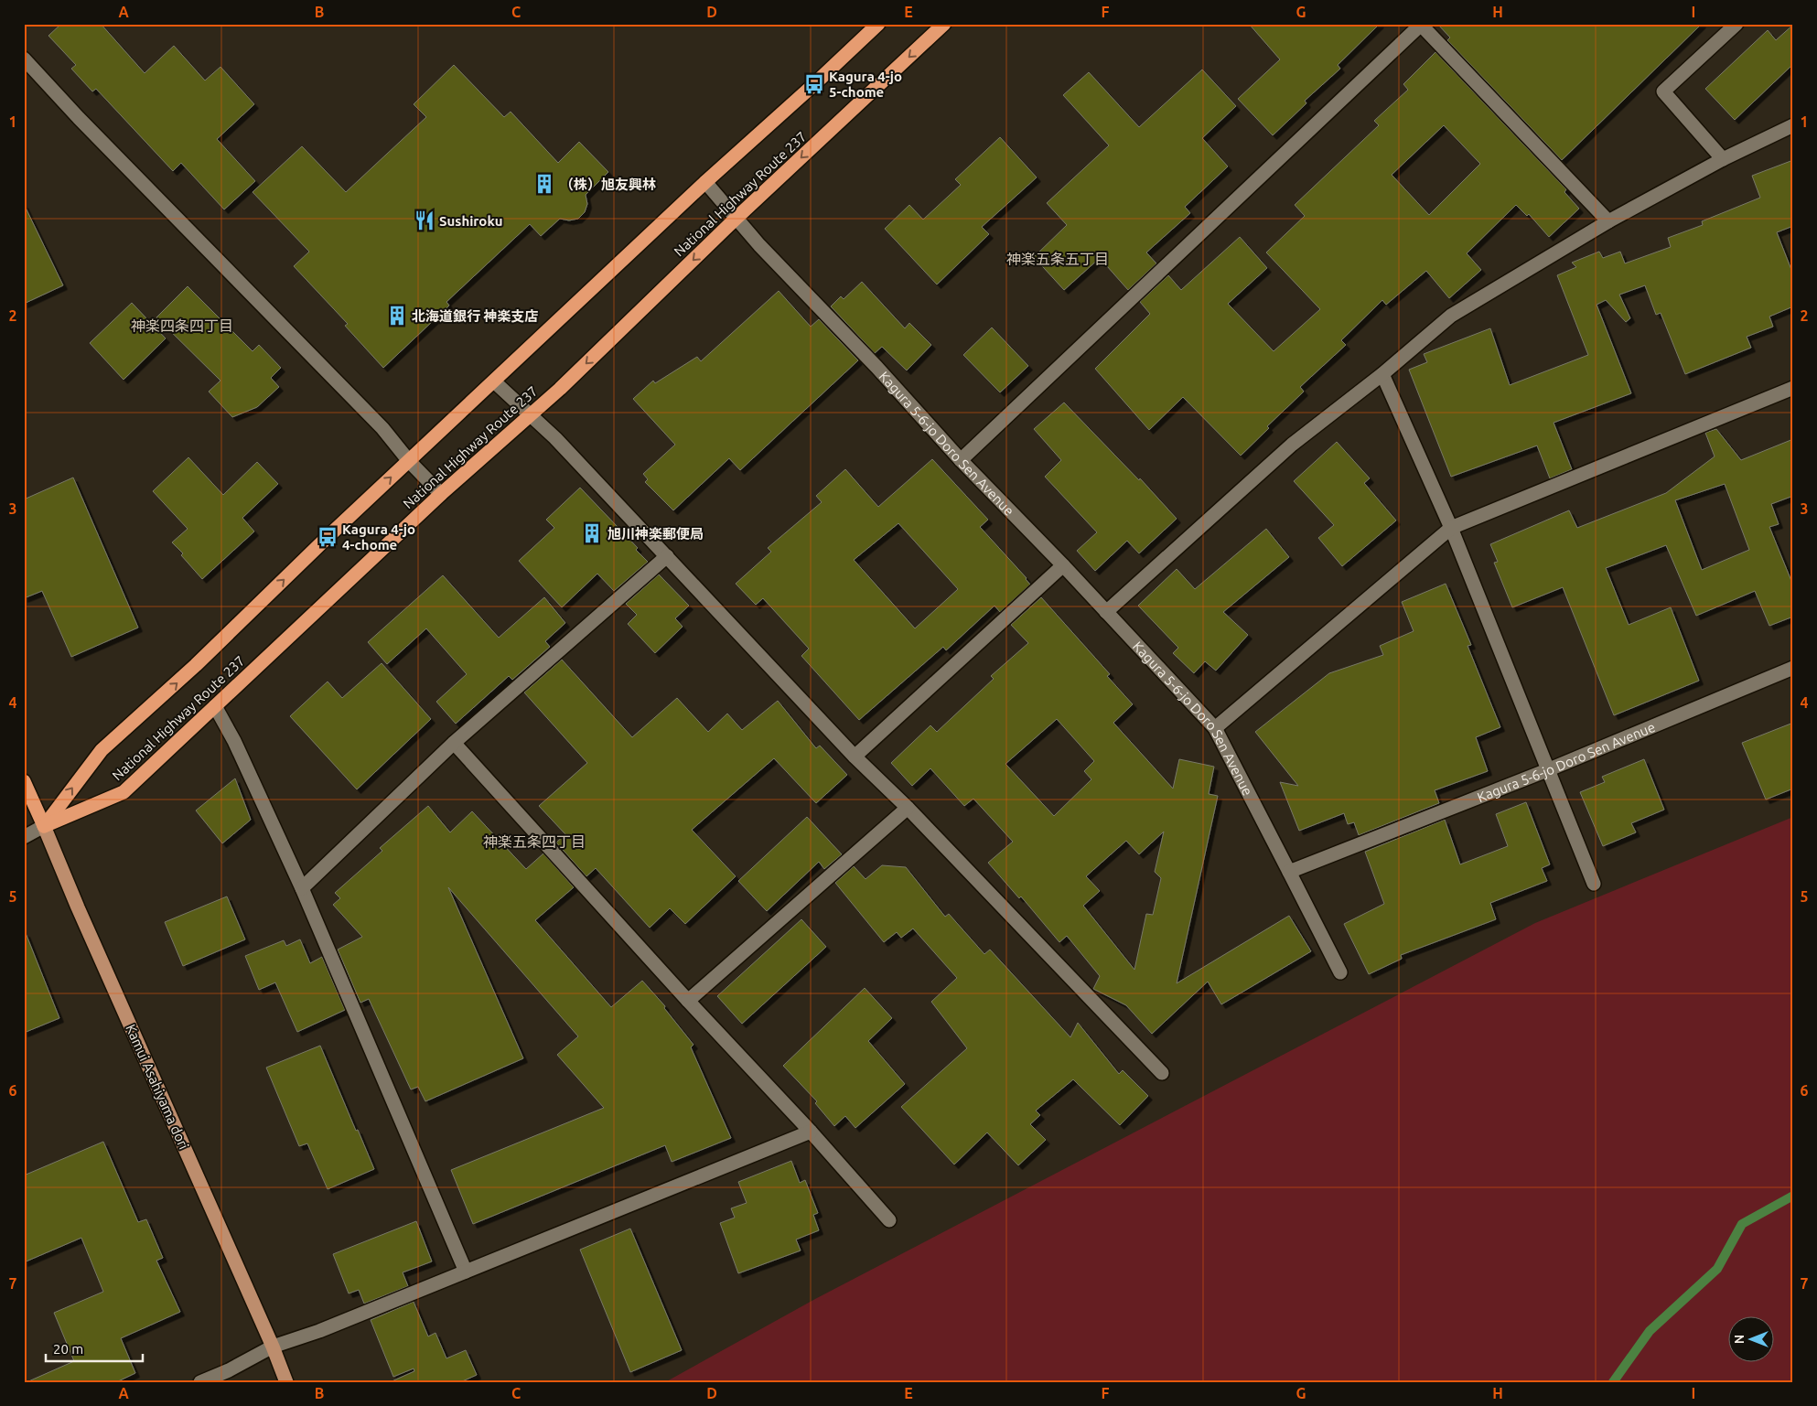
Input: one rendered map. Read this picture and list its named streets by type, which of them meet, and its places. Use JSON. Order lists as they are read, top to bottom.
{
  "streets": {
    "highway": ["National Highway Route 237"],
    "main road": ["Kamui Asahiyama dori"],
    "street": ["Kagura 5-6-jo Doro Sen Avenue"]
  },
  "crossings": [
    ["National Highway Route 237", "Kagura 5-6-jo Doro Sen Avenue"],
    ["National Highway Route 237", "Kamui Asahiyama dori"]
  ],
  "districts": ["神楽五条五丁目", "神楽四条四丁目", "神楽五条四丁目"],
  "places": {
    "bus stop": ["Kagura 4-jo 5-chome", "Kagura 4-jo 4-chome"],
    "building": ["（株）旭友興林", "北海道銀行 神楽支店", "旭川神楽郵便局"],
    "restaurant": ["Sushiroku"]
  },
  "scale_bar": "20 m",
  "north": "left",
  "grid": {
    "columns": [
      "A",
      "B",
      "C",
      "D",
      "E",
      "F",
      "G",
      "H",
      "I"
    ],
    "rows": [
      "1",
      "2",
      "3",
      "4",
      "5",
      "6",
      "7"
    ]
  }
}
